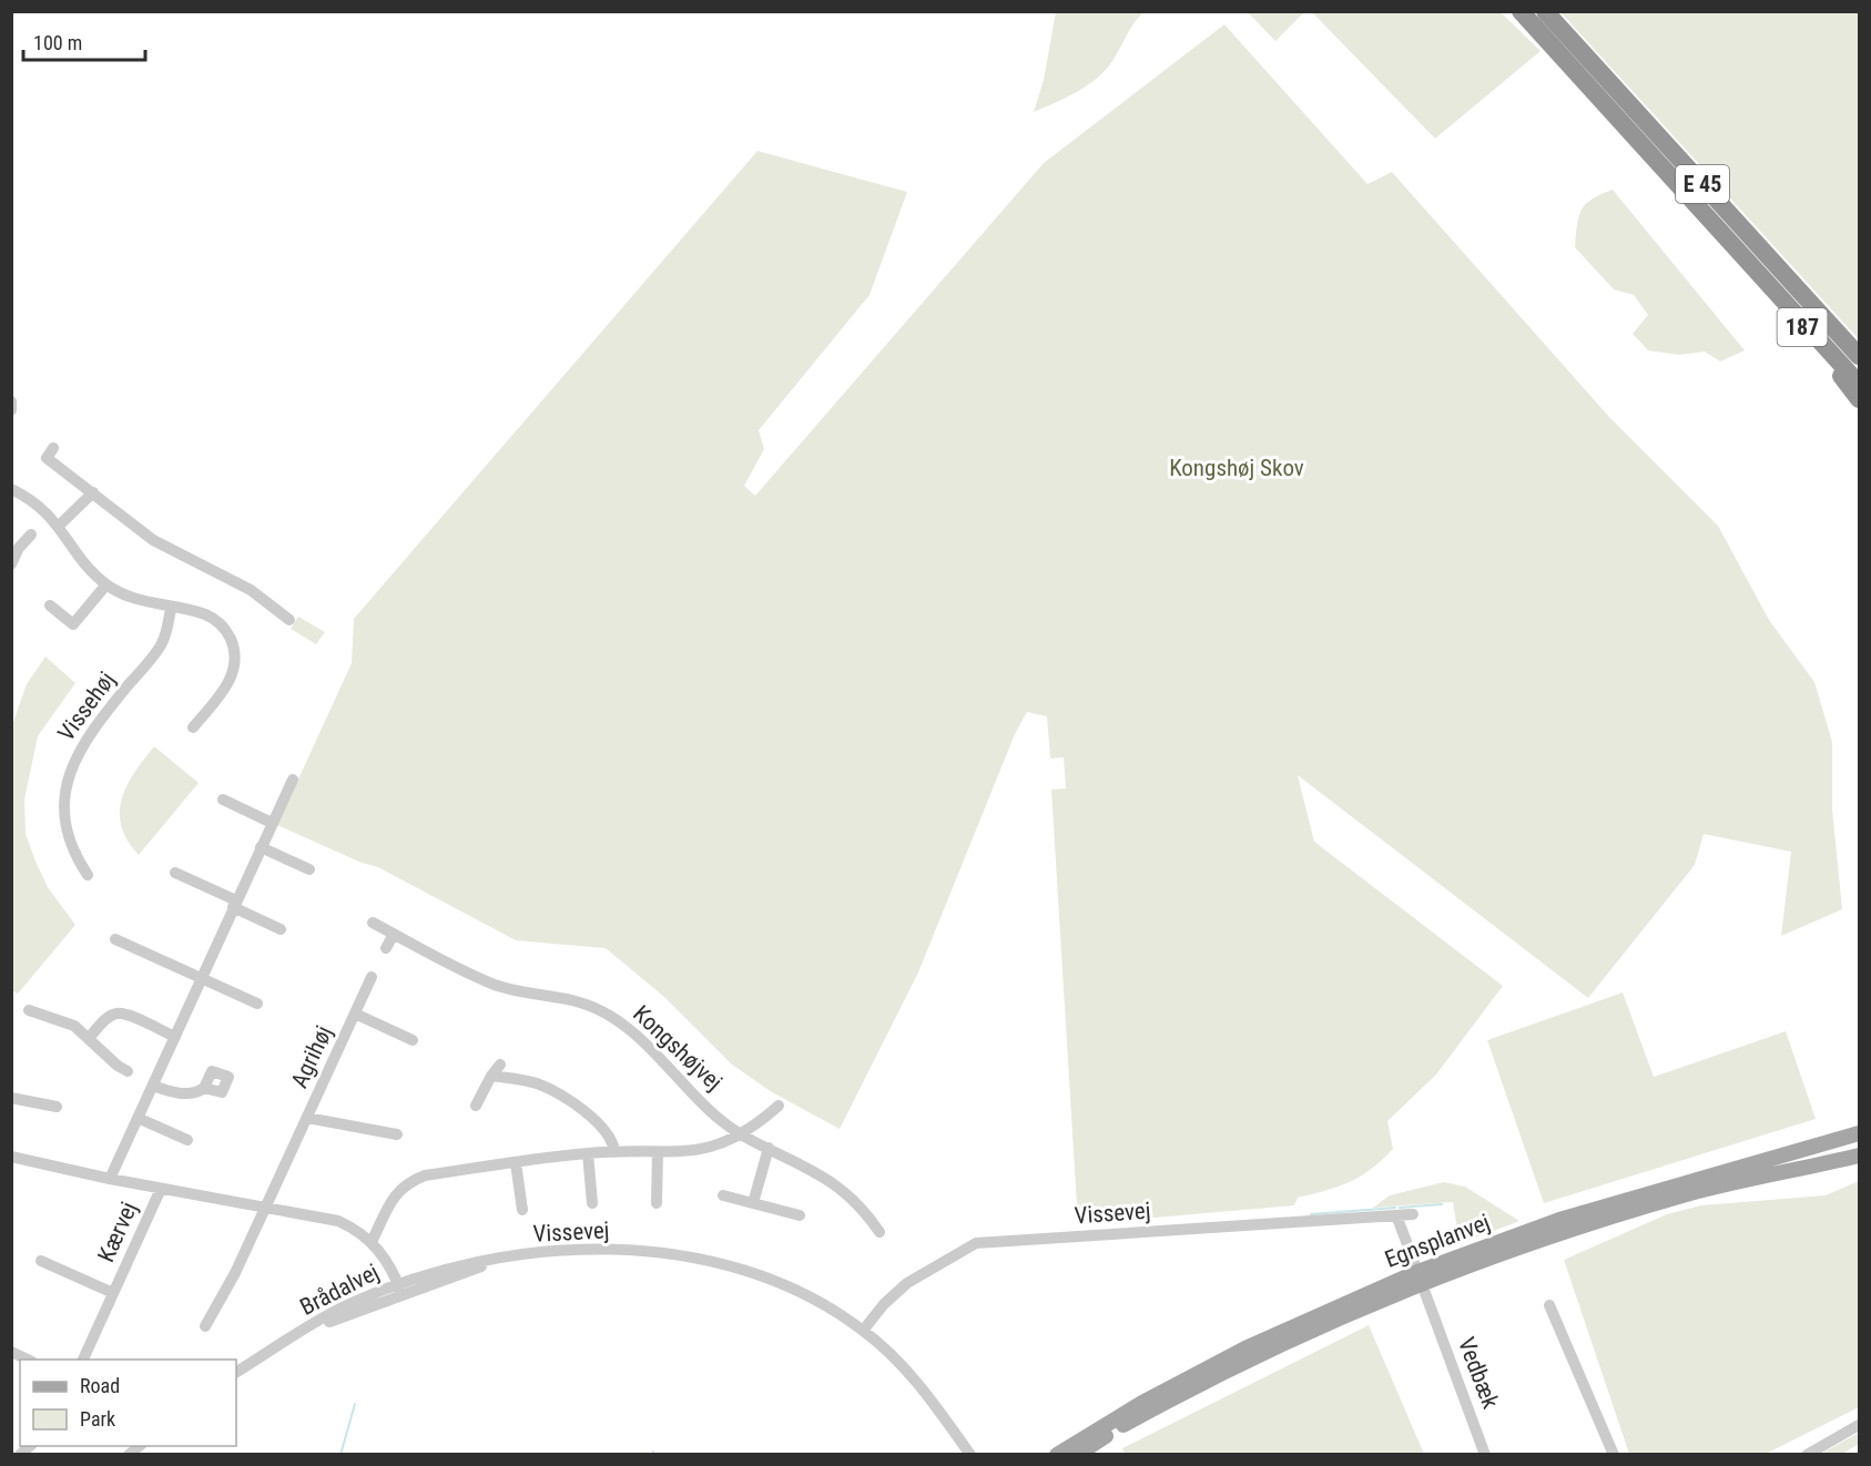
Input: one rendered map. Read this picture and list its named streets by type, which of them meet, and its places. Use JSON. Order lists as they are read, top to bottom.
{
  "streets": {
    "highway": ["E 45", "187"],
    "main road": ["Egnsplanvej"],
    "street": [
      "Vissehøj",
      "Kongshøjvej",
      "Agrihøj",
      "Vissevej",
      "Kærvej",
      "Brådalvej",
      "Vedbæk"
    ]
  },
  "crossings": [
    ["E 45", "187"],
    ["Vissevej", "Brådalvej"]
  ],
  "parks": ["Kongshøj Skov"],
  "legend": ["Road", "Park"],
  "scale_bar": "100 m"
}
